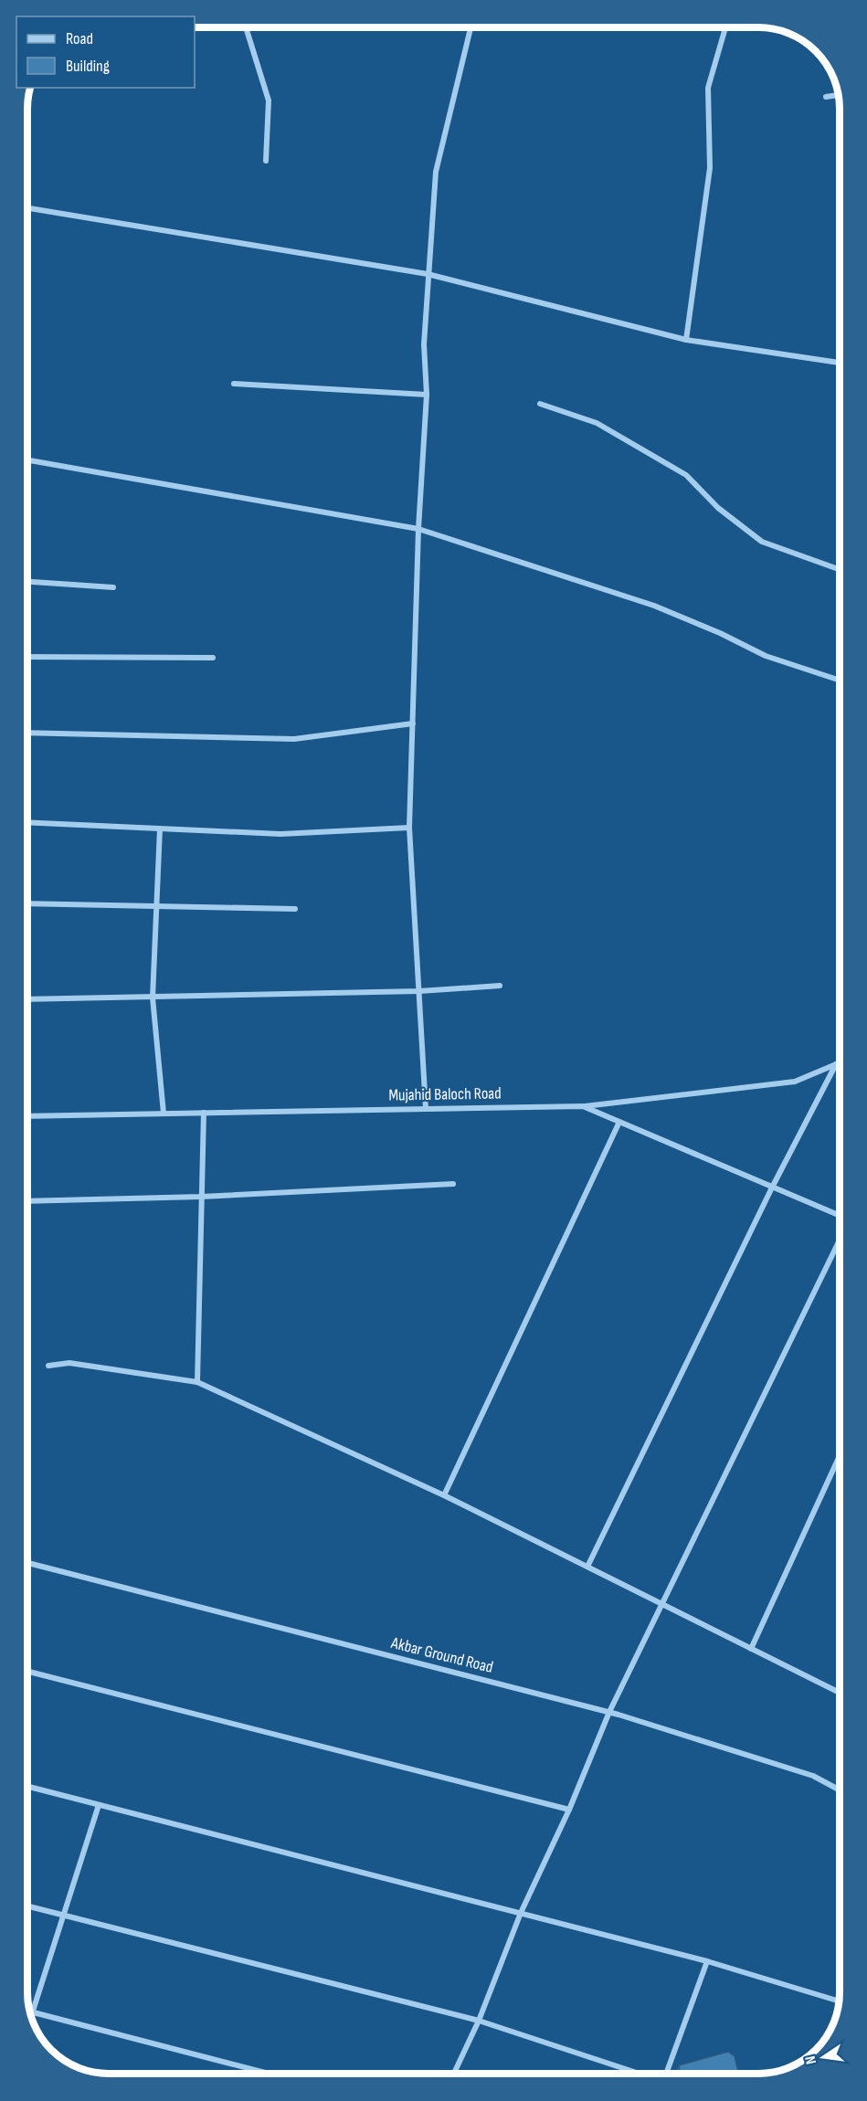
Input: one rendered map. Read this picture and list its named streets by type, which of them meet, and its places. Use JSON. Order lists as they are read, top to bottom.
{
  "streets": {
    "street": ["Mujahid Baloch Road", "Akbar Ground Road"]
  },
  "legend": ["Road", "Building"],
  "north": "left"
}
